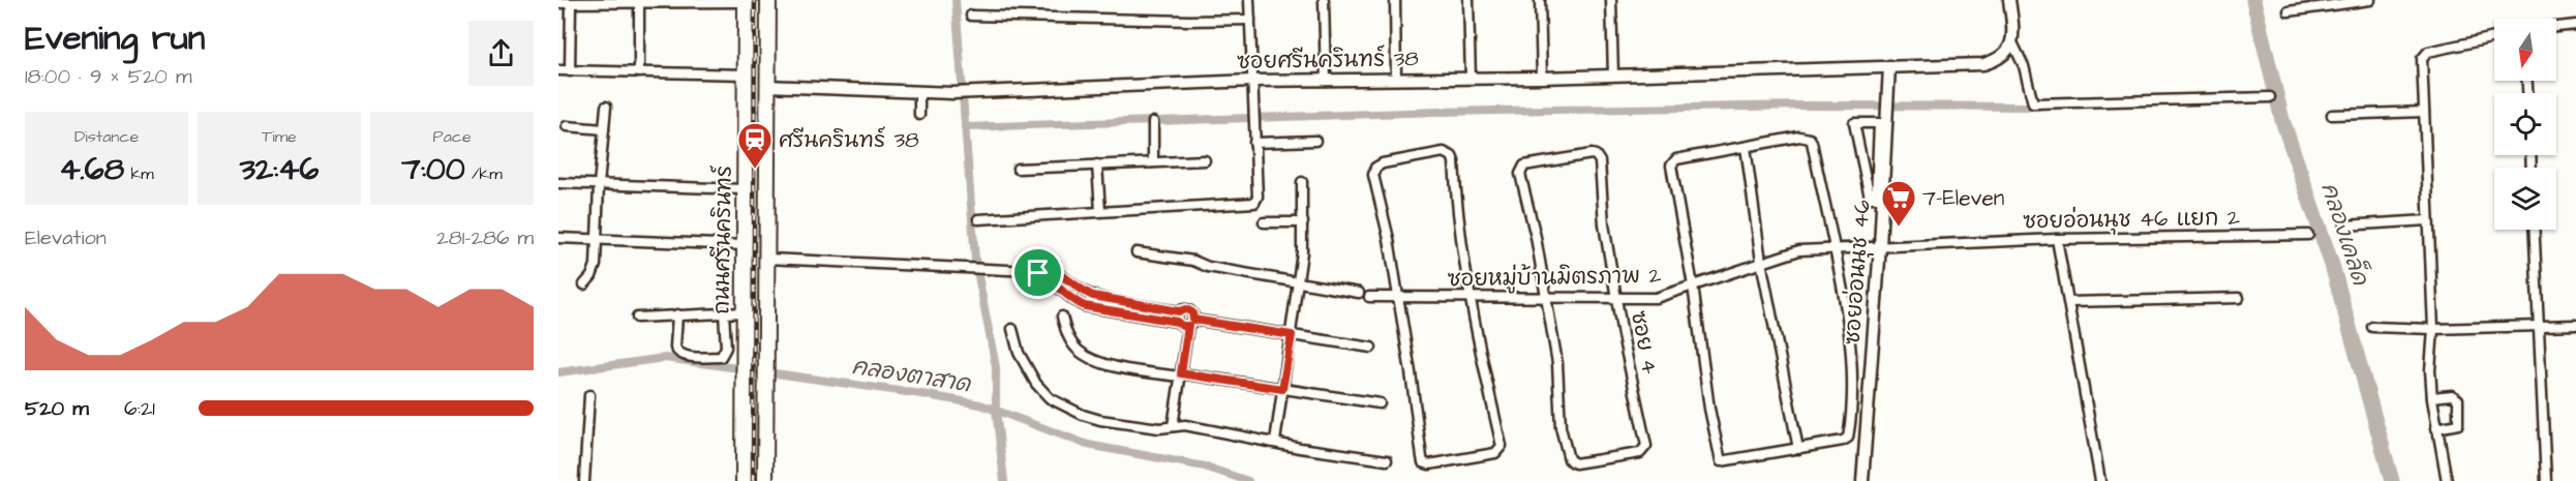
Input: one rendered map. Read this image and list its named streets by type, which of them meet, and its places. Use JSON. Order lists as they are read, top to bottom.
{
  "streets": {
    "main road": ["ถนนศรีนครินทร์"],
    "street": [
      "ซอยศรีนครินทร์ 38",
      "ซอยอ่อนนุช 46 แยก 2",
      "ซอยอ่อนนุช 46",
      "ซอยหมู่บ้านมิตรภาพ 2",
      "ซอย 4"
    ]
  },
  "crossings": [
    ["ซอยศรีนครินทร์ 38", "ถนนศรีนครินทร์"],
    ["ซอยศรีนครินทร์ 38", "ซอยอ่อนนุช 46"],
    ["ซอยอ่อนนุช 46 แยก 2", "ซอยอ่อนนุช 46"],
    ["ซอยอ่อนนุช 46 แยก 2", "ซอยหมู่บ้านมิตรภาพ 2"],
    ["ซอยอ่อนนุช 46", "ซอยหมู่บ้านมิตรภาพ 2"],
    ["ซอยหมู่บ้านมิตรภาพ 2", "ซอย 4"]
  ],
  "water": ["คลองเคล็ด", "คลองตาสาด"],
  "places": {
    "station": ["ศรีนครินทร์ 38"],
    "supermarket": ["7-Eleven"]
  },
  "north": "bottom",
  "page": {
    "heading": ["Evening run", "18:00 · 9 × 520 m"],
    "stats": [
      ["Distance", "4.68 km"],
      ["Time", "32:46"],
      ["Pace", "7:00 /km"]
    ],
    "chart": ["Elevation", "281–286 m"],
    "list": [
      {
        "name": "520 m",
        "note": "6:21"
      }
    ]
  }
}
